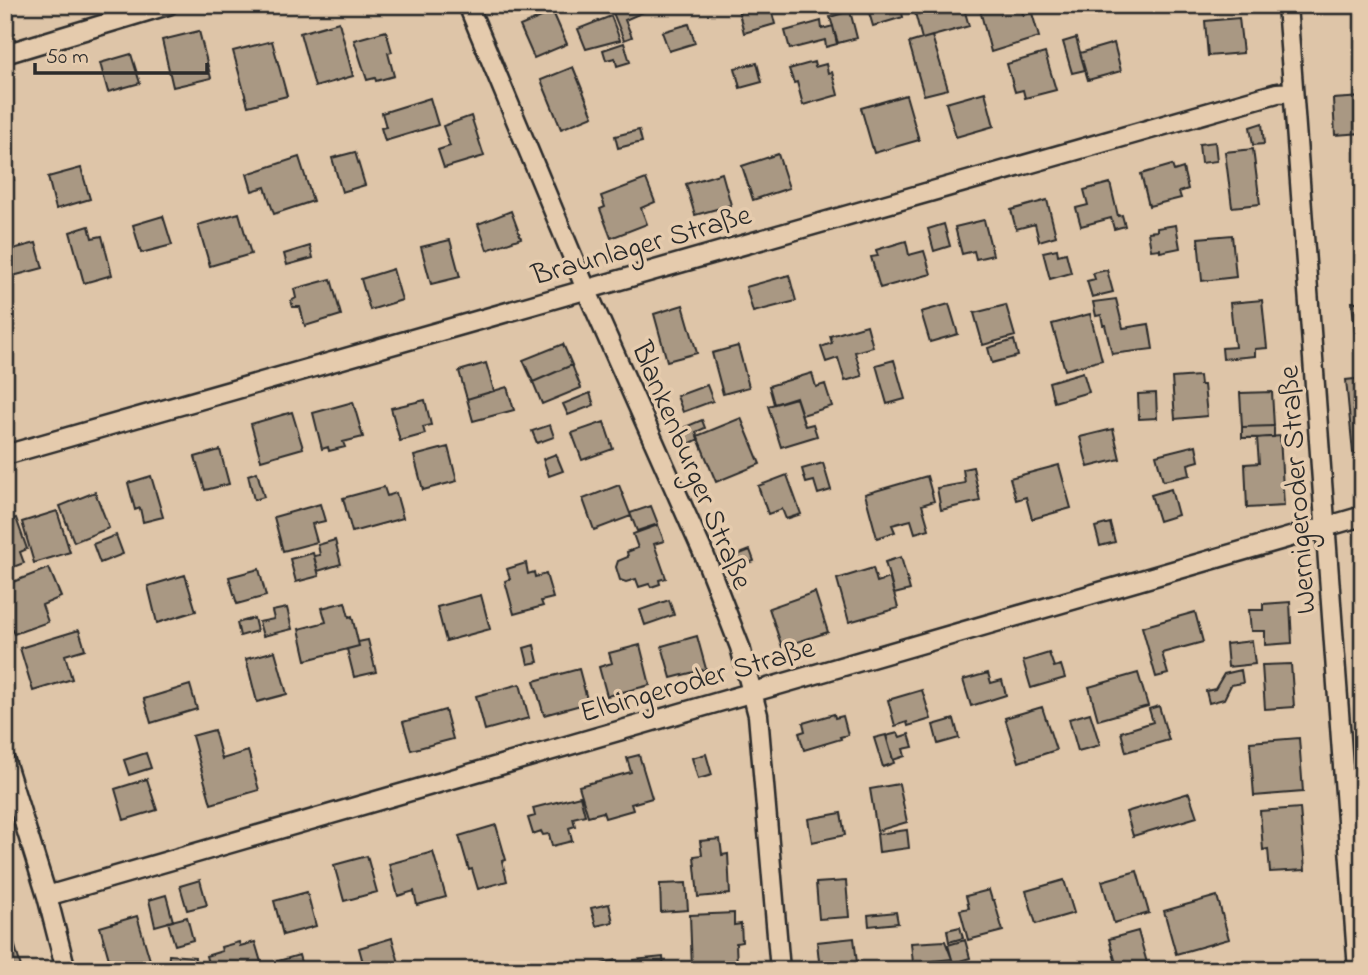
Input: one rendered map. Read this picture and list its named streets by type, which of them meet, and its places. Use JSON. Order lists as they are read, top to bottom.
{
  "streets": {
    "street": [
      "Braunlager Straße",
      "Blankenburger Straße",
      "Wernigeroder Straße",
      "Elbingeroder Straße"
    ]
  },
  "crossings": [
    ["Braunlager Straße", "Blankenburger Straße"],
    ["Braunlager Straße", "Wernigeroder Straße"],
    ["Blankenburger Straße", "Elbingeroder Straße"],
    ["Wernigeroder Straße", "Elbingeroder Straße"]
  ],
  "scale_bar": "50 m"
}
